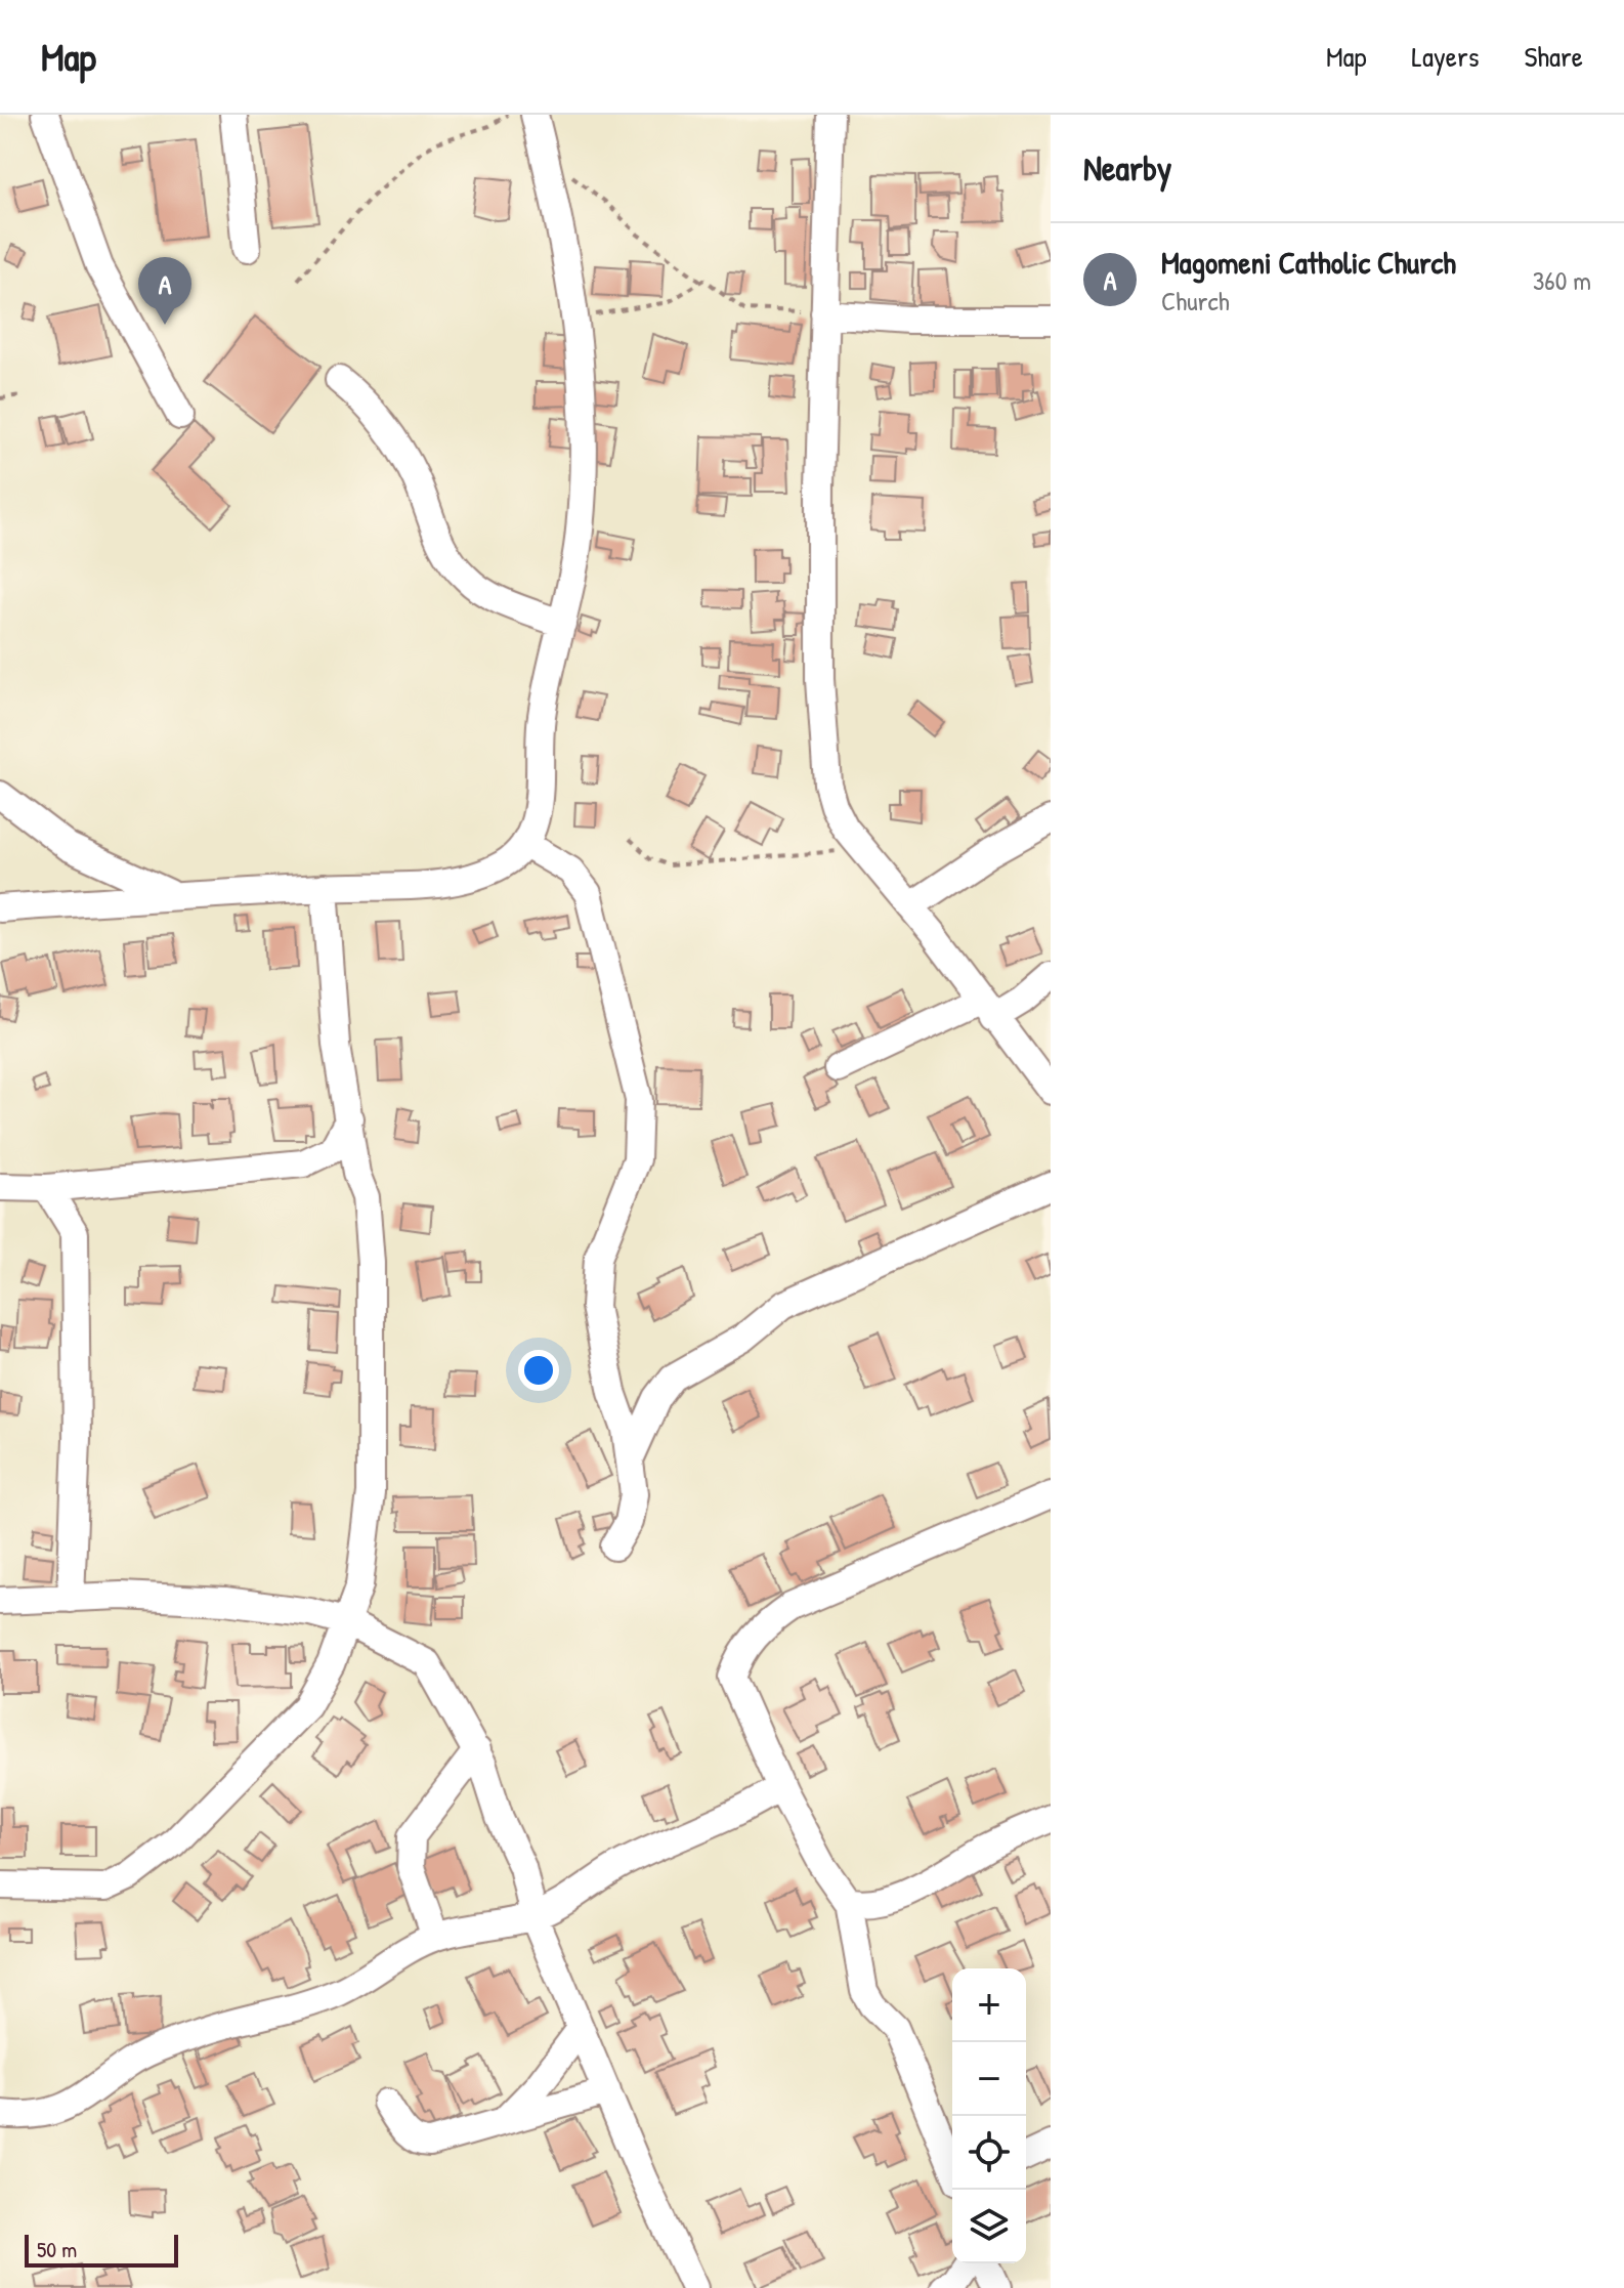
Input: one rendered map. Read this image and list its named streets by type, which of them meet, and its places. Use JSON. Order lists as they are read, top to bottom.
{
  "scale_bar": "50 m",
  "page": {
    "header": "Map",
    "nav": ["Map", "Layers", "Share"],
    "heading": "Nearby",
    "list": [
      {
        "mark": "A",
        "name": "Magomeni Catholic Church",
        "note": "Church",
        "value": "360 m"
      }
    ],
    "pins": "A",
    "map_buttons": ["+", "−"],
    "scale": "50 m"
  }
}
